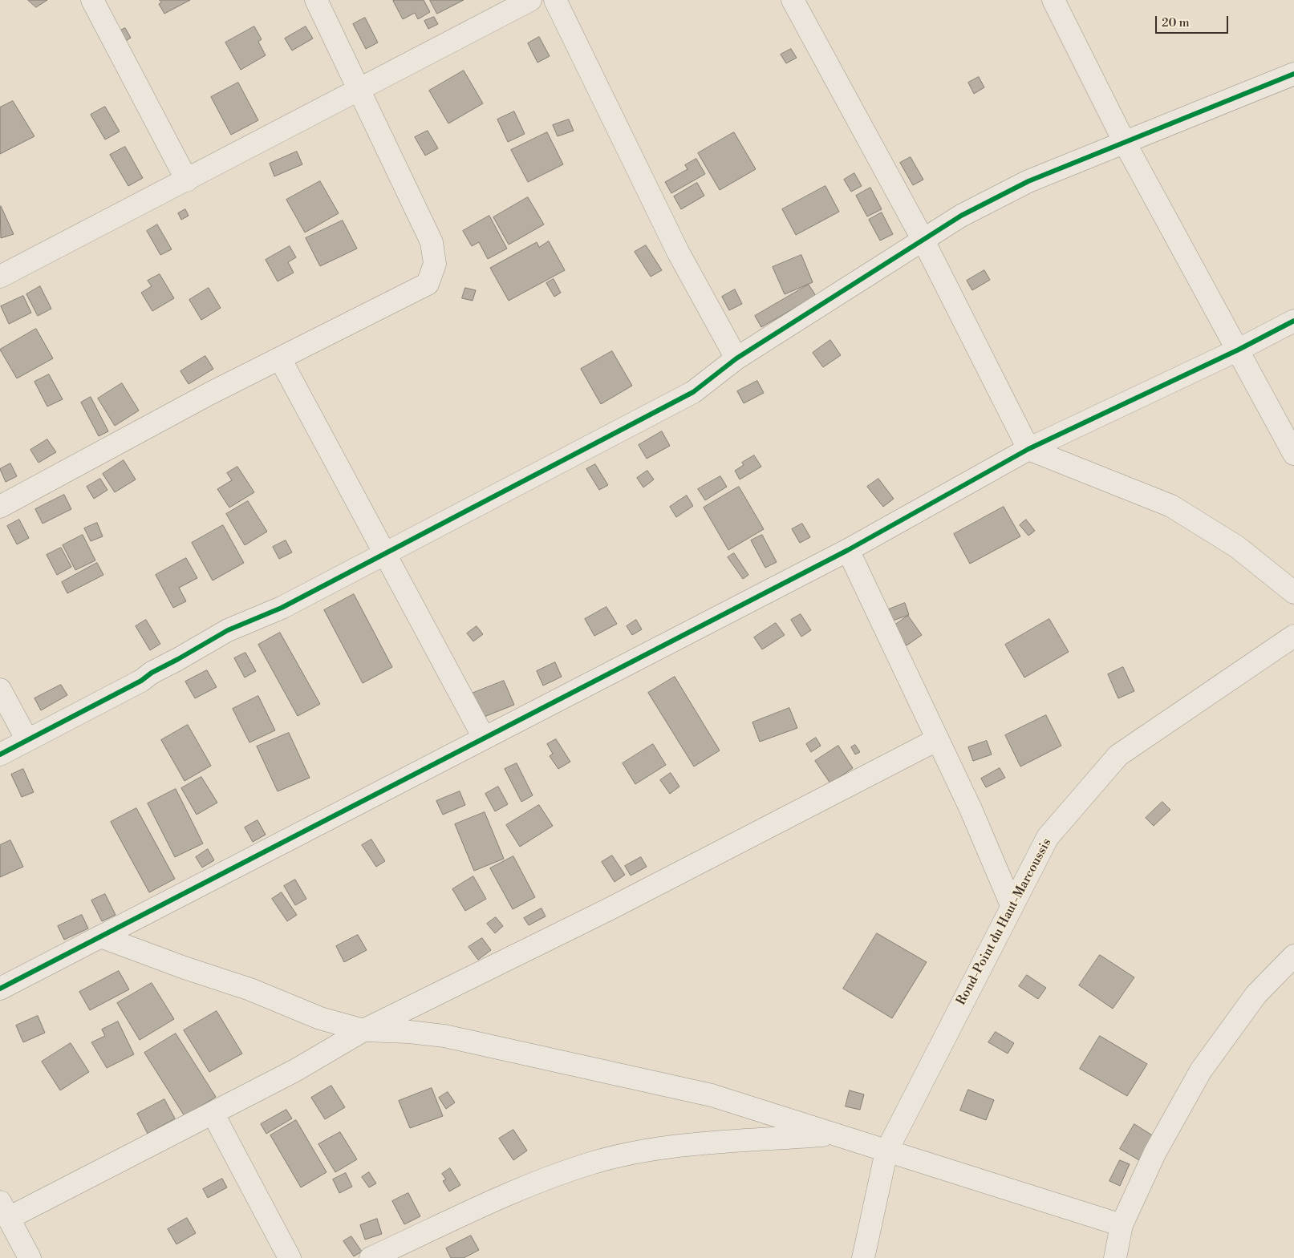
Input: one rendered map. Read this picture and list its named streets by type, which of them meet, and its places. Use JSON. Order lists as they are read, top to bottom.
{
  "streets": {
    "street": ["Rond-Point du Haut-Marcoussis"]
  },
  "scale_bar": "20 m"
}
